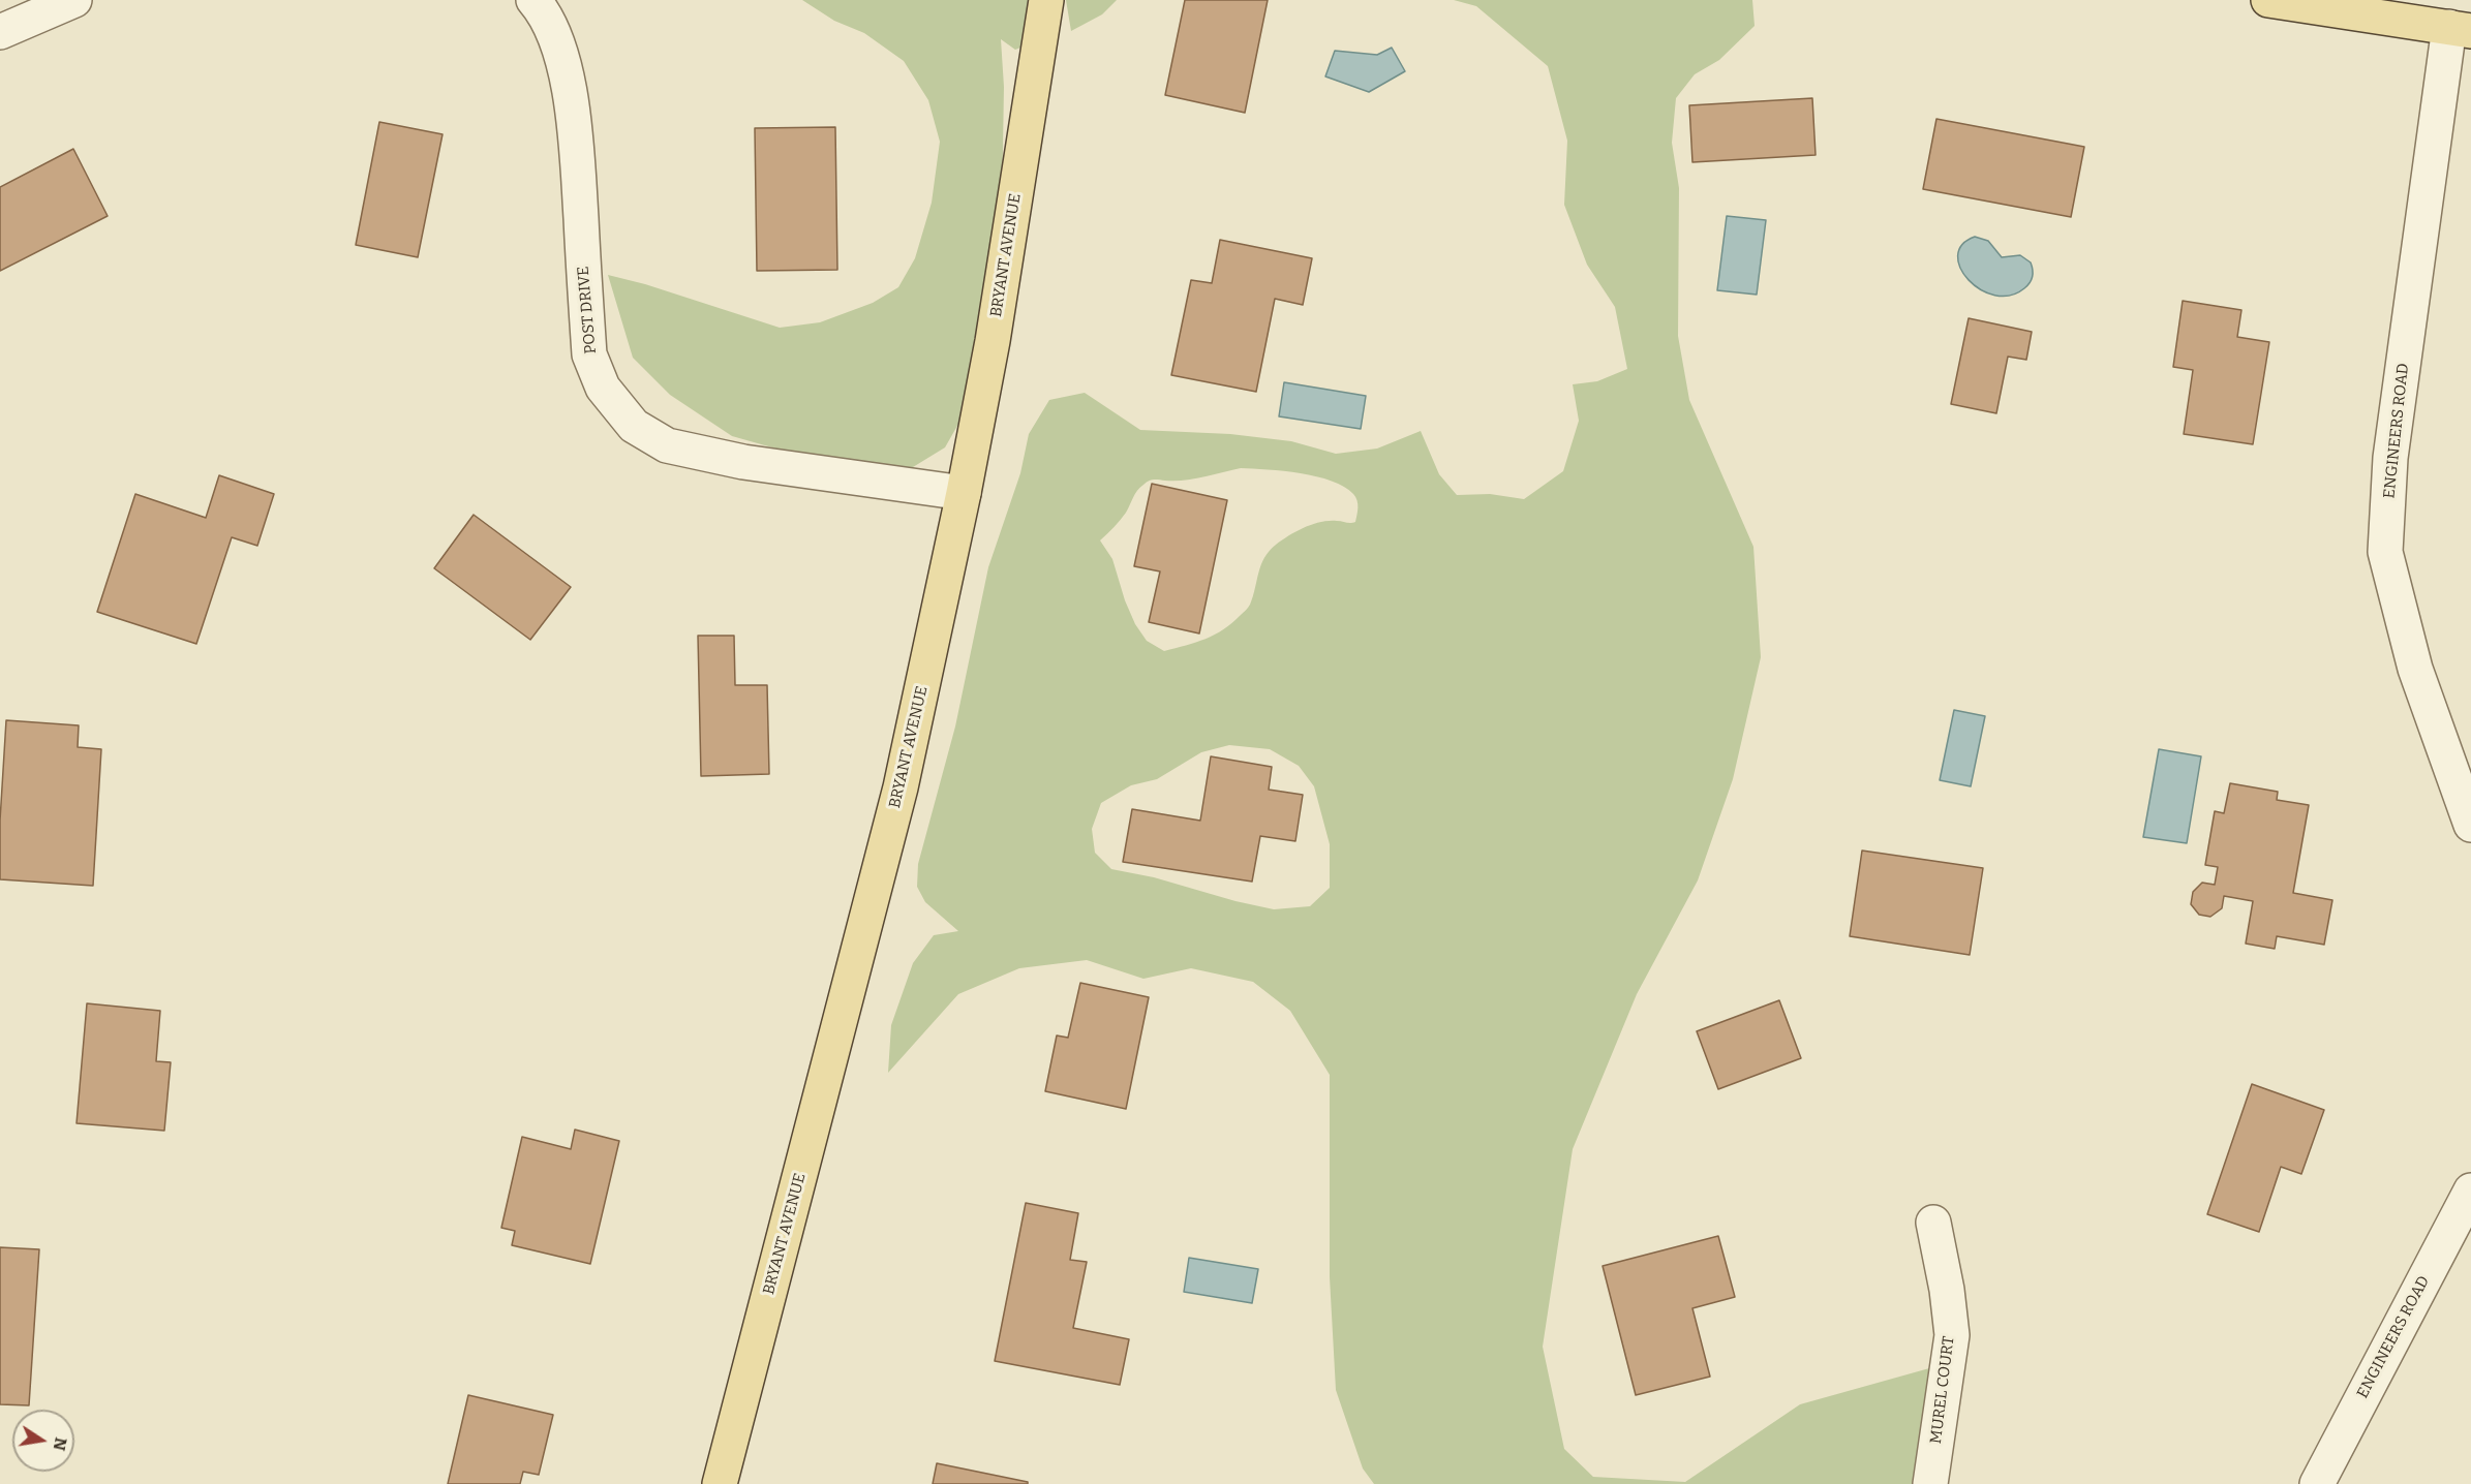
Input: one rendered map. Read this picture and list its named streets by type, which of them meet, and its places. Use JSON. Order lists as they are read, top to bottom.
{
  "streets": {
    "main road": ["BRYANT AVENUE"],
    "street": ["POST DRIVE", "ENGINEERS ROAD", "MUREL COURT"]
  },
  "crossings": [
    ["BRYANT AVENUE", "POST DRIVE"]
  ],
  "north": "right"
}
